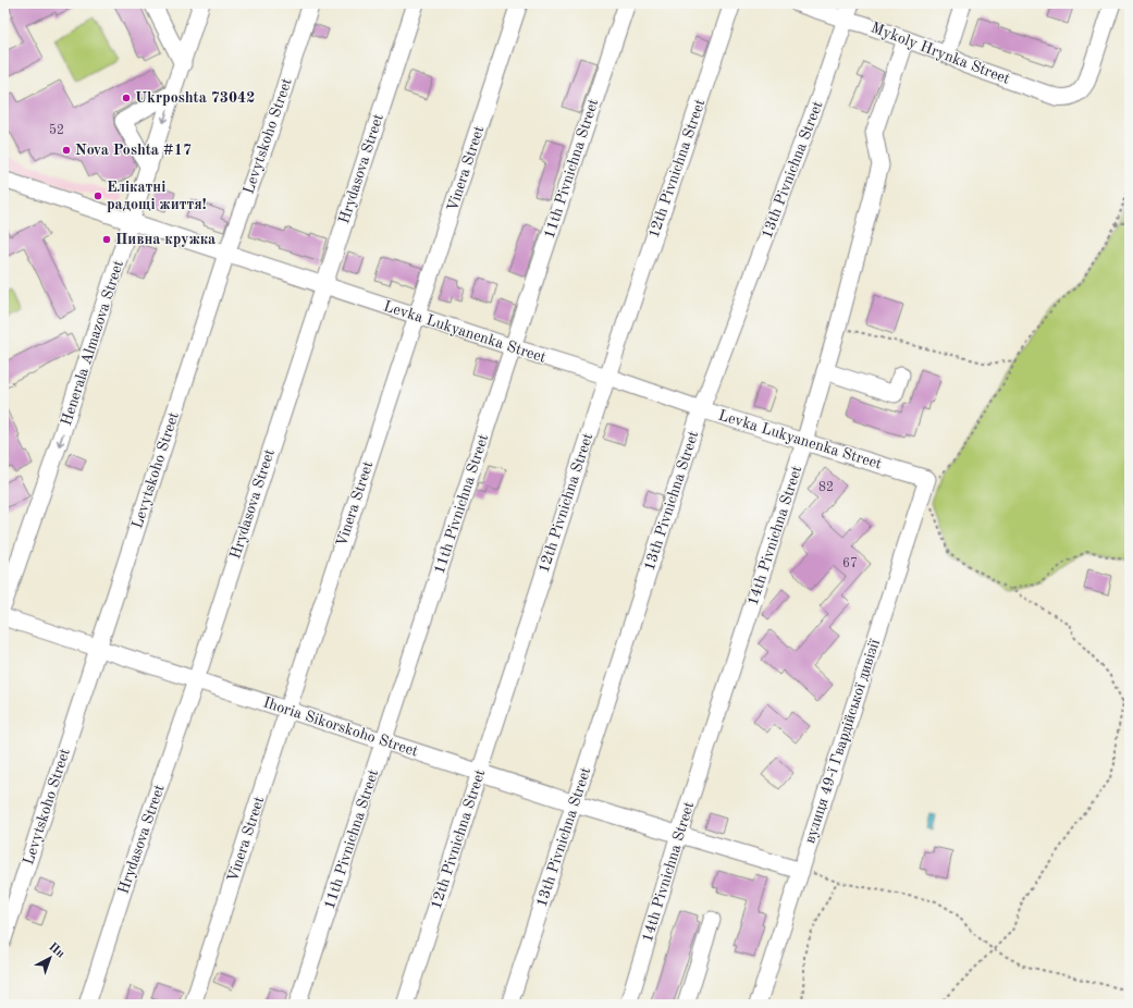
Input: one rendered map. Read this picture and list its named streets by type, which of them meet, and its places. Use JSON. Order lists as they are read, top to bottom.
{
  "streets": {
    "street": [
      "Mykoly Hrynka Street",
      "Levytskoho Street",
      "Hrydasova Street",
      "Vinera Street",
      "11th Pivnichna Street",
      "12th Pivnichna Street",
      "13th Pivnichna Street",
      "Levka Lukyanenka Street",
      "Henerala Almazova Street",
      "14th Pivnichna Street",
      "Ihoria Sikorskoho Street",
      "вулиця 49-ї Гвардійської дивізії"
    ]
  },
  "crossings": [
    ["Mykoly Hrynka Street", "13th Pivnichna Street"],
    ["Mykoly Hrynka Street", "14th Pivnichna Street"],
    ["Levytskoho Street", "Levka Lukyanenka Street"],
    ["Levytskoho Street", "Ihoria Sikorskoho Street"],
    ["Hrydasova Street", "Levka Lukyanenka Street"],
    ["Hrydasova Street", "Ihoria Sikorskoho Street"],
    ["Vinera Street", "Levka Lukyanenka Street"],
    ["Vinera Street", "Ihoria Sikorskoho Street"],
    ["11th Pivnichna Street", "Levka Lukyanenka Street"],
    ["11th Pivnichna Street", "Ihoria Sikorskoho Street"],
    ["12th Pivnichna Street", "Levka Lukyanenka Street"],
    ["12th Pivnichna Street", "Ihoria Sikorskoho Street"],
    ["13th Pivnichna Street", "Levka Lukyanenka Street"],
    ["13th Pivnichna Street", "Ihoria Sikorskoho Street"],
    ["Levka Lukyanenka Street", "Henerala Almazova Street"],
    ["Levka Lukyanenka Street", "14th Pivnichna Street"],
    ["Levka Lukyanenka Street", "вулиця 49-ї Гвардійської дивізії"],
    ["14th Pivnichna Street", "Ihoria Sikorskoho Street"],
    ["Ihoria Sikorskoho Street", "вулиця 49-ї Гвардійської дивізії"]
  ],
  "one_way": ["Henerala Almazova Street"],
  "places": [
    "Ukrposhta 73042",
    "Nova Poshta #17",
    "Елікатні радощі життя!",
    "Пивна кружка"
  ],
  "house_numbers": ["52", "82", "67"],
  "north": "top right"
}
